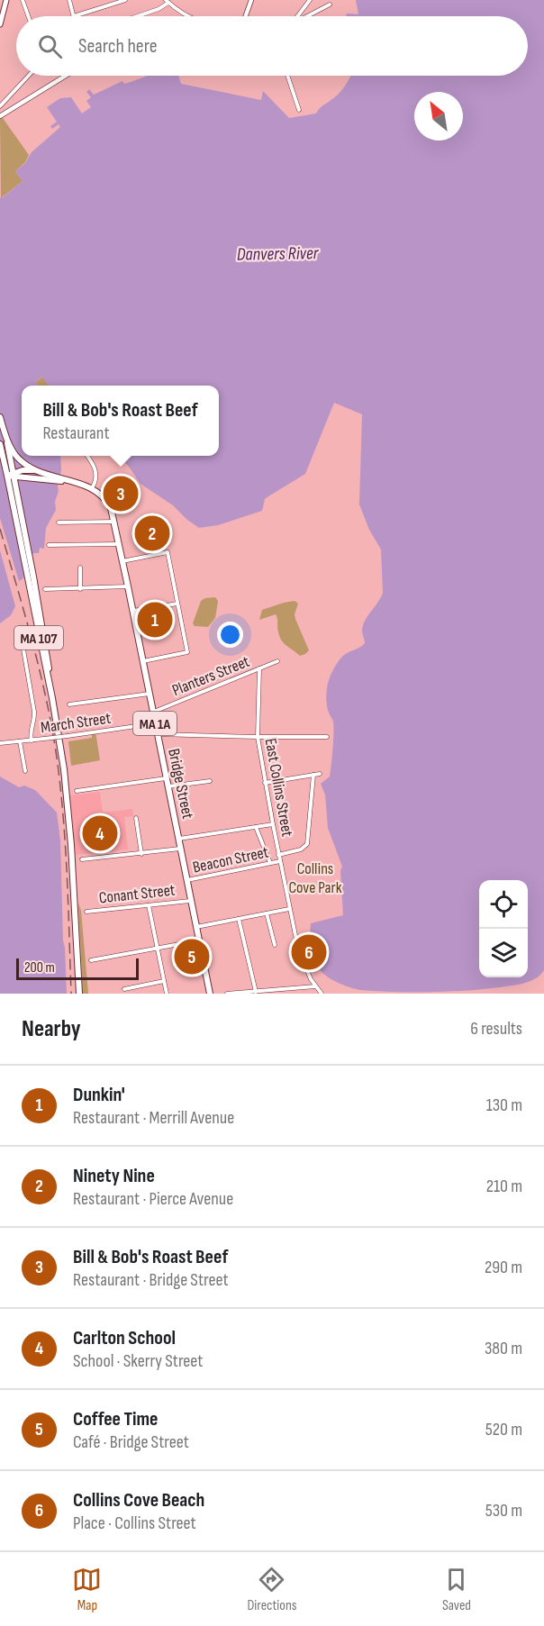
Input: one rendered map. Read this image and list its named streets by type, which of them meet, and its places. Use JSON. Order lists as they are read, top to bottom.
{
  "streets": {
    "main road": ["MA 107", "MA 1A", "Bridge Street"],
    "street": [
      "Planters Street",
      "March Street",
      "East Collins Street",
      "Beacon Street",
      "Conant Street"
    ]
  },
  "crossings": [
    ["Planters Street", "Bridge Street"],
    ["Planters Street", "East Collins Street"],
    ["March Street", "Bridge Street"],
    ["Bridge Street", "Beacon Street"],
    ["Bridge Street", "Conant Street"],
    ["East Collins Street", "Beacon Street"]
  ],
  "water": ["Danvers River"],
  "parks": ["Collins Cove Park"],
  "scale_bar": "200 m",
  "north": "top left",
  "page": {
    "search": "Search here",
    "popup": ["Bill & Bob's Roast Beef", "Restaurant"],
    "pins": [
      "3",
      "2",
      "1",
      "4",
      "6",
      "5"
    ],
    "scale": "200 m",
    "heading": ["Nearby", "6 results"],
    "list": [
      {
        "mark": "1",
        "name": "Dunkin'",
        "note": "Restaurant · Merrill Avenue",
        "value": "130 m"
      },
      {
        "mark": "2",
        "name": "Ninety Nine",
        "note": "Restaurant · Pierce Avenue",
        "value": "210 m"
      },
      {
        "mark": "3",
        "name": "Bill & Bob's Roast Beef",
        "note": "Restaurant · Bridge Street",
        "value": "290 m"
      },
      {
        "mark": "4",
        "name": "Carlton School",
        "note": "School · Skerry Street",
        "value": "380 m"
      },
      {
        "mark": "5",
        "name": "Coffee Time",
        "note": "Café · Bridge Street",
        "value": "520 m"
      },
      {
        "mark": "6",
        "name": "Collins Cove Beach",
        "note": "Place · Collins Street",
        "value": "530 m"
      }
    ],
    "nav": ["Map", "Directions", "Saved"]
  }
}
